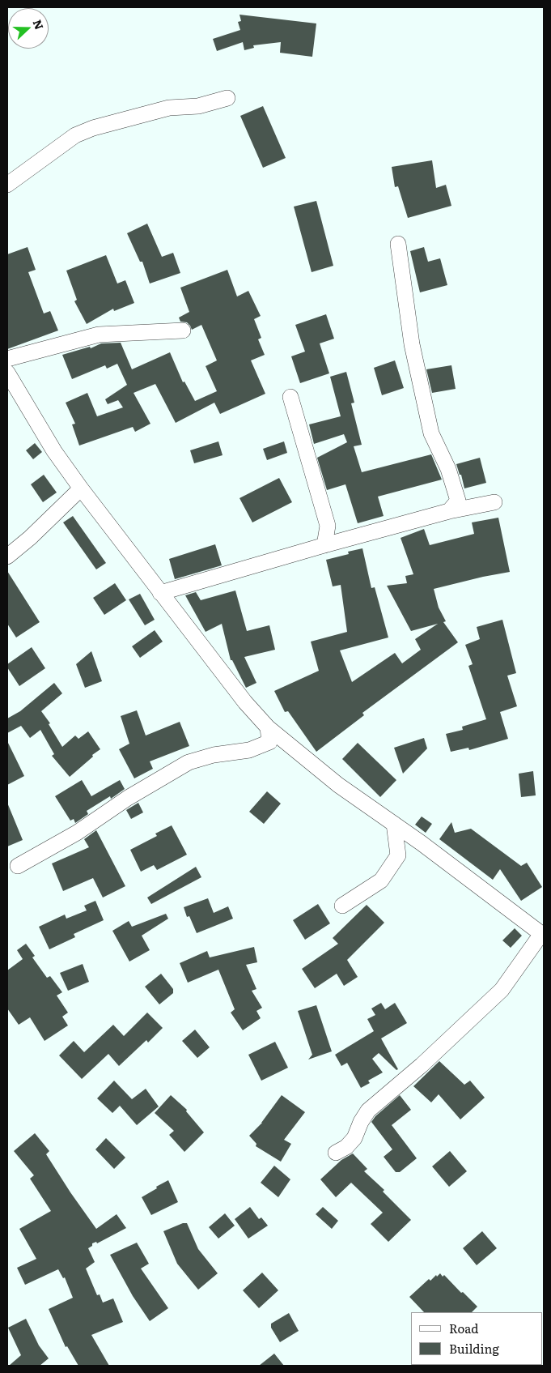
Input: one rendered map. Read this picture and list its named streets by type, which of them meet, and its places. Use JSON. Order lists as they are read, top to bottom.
{
  "legend": ["Road", "Building"],
  "north": "right"
}
